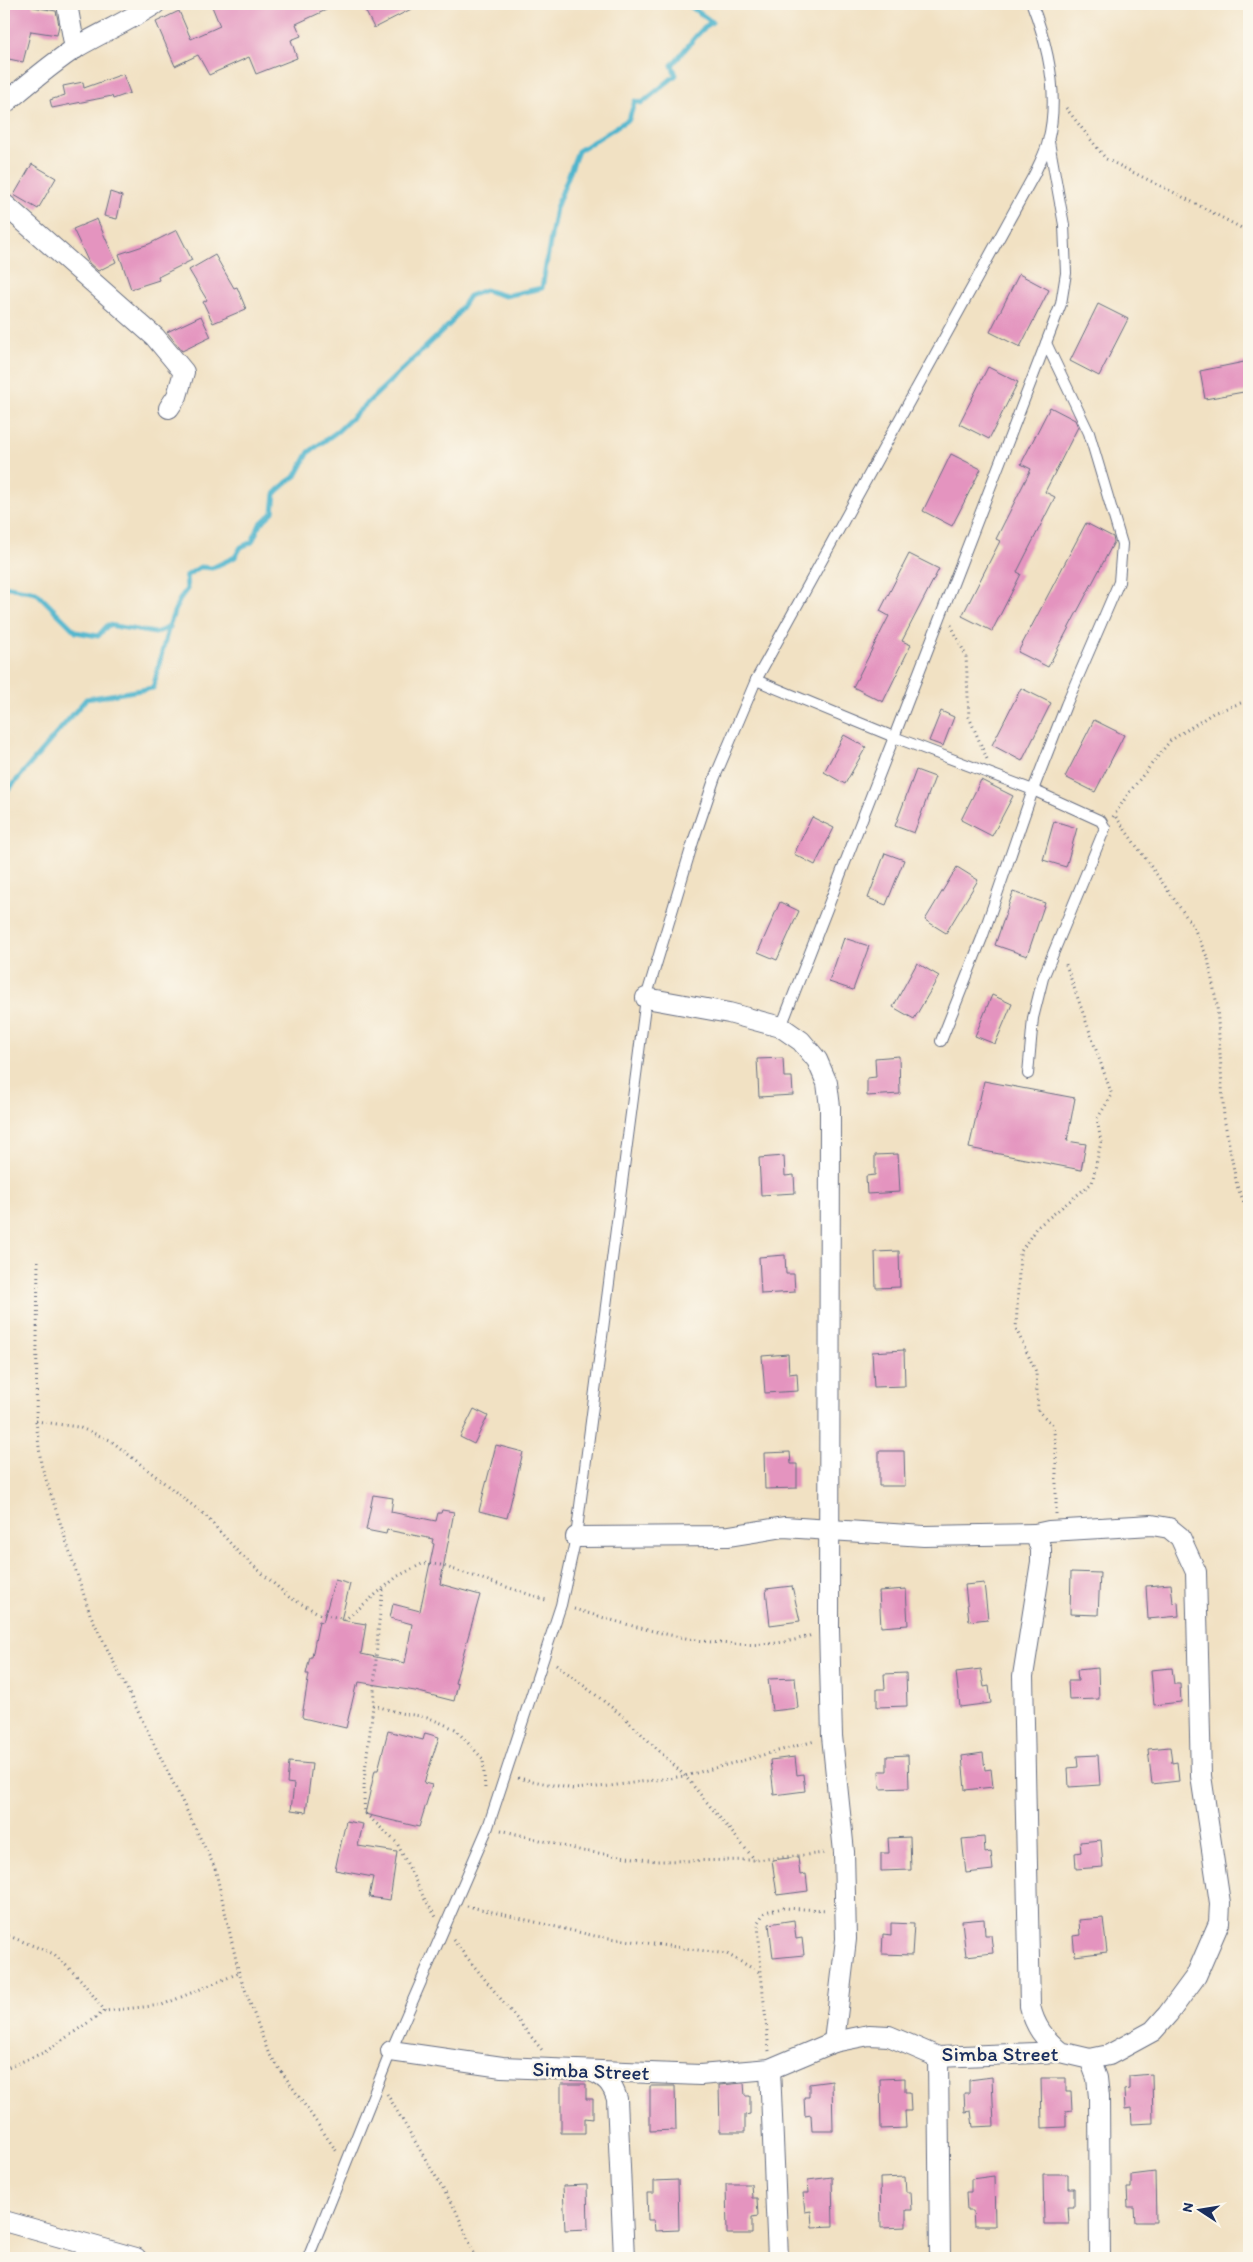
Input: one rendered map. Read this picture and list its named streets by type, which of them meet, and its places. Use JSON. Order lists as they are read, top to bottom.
{
  "streets": {
    "street": ["Simba Street"]
  },
  "north": "left"
}
